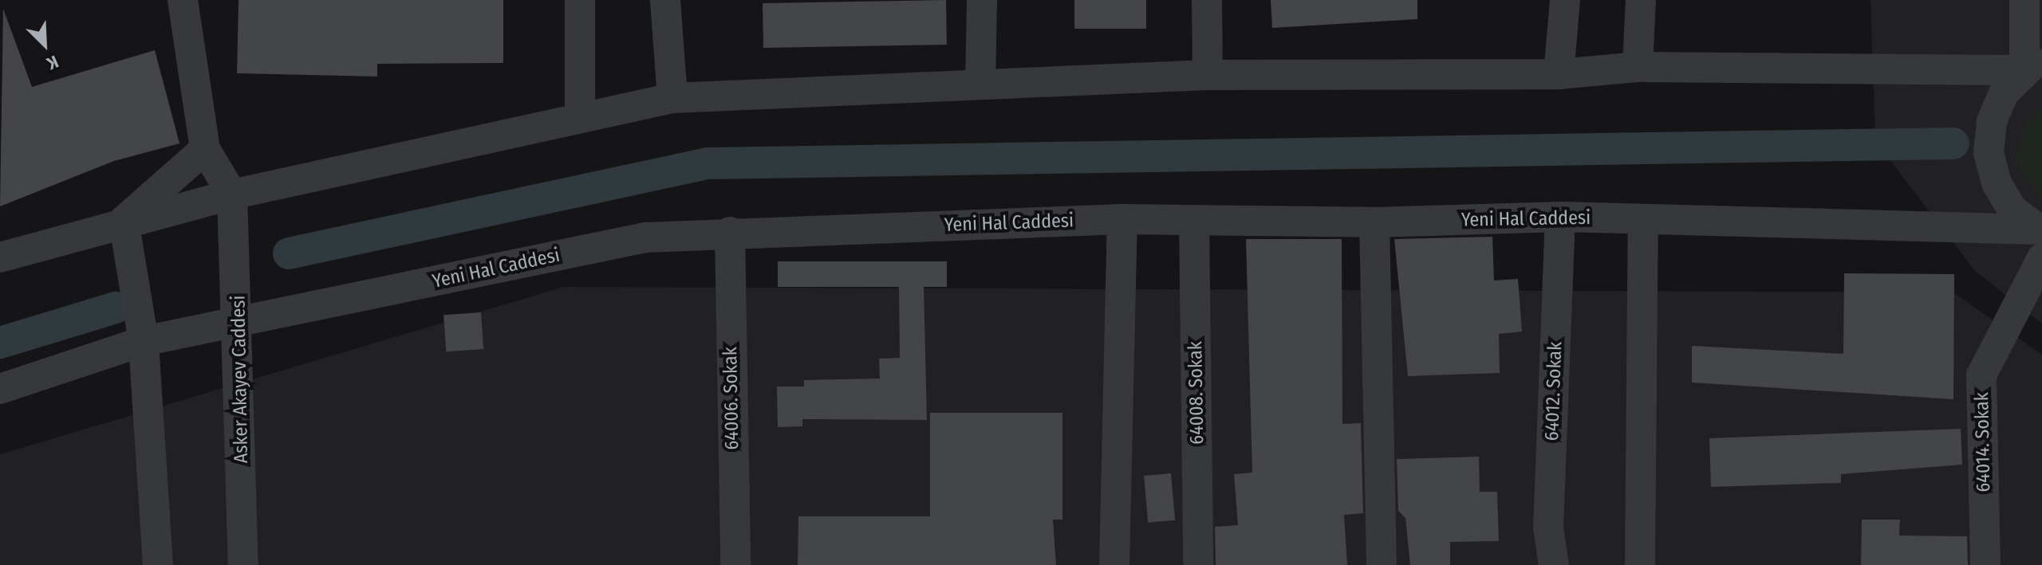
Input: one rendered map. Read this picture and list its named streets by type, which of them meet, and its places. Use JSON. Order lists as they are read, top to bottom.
{
  "streets": {
    "street": [
      "Yeni Hal Caddesi",
      "Asker Akayev Caddesi",
      "64012. Sokak",
      "64008. Sokak",
      "64006. Sokak",
      "64014. Sokak"
    ]
  },
  "crossings": [
    ["Yeni Hal Caddesi", "Asker Akayev Caddesi"],
    ["Yeni Hal Caddesi", "64012. Sokak"],
    ["Yeni Hal Caddesi", "64008. Sokak"],
    ["Yeni Hal Caddesi", "64006. Sokak"],
    ["Yeni Hal Caddesi", "64014. Sokak"]
  ],
  "north": "bottom right"
}
